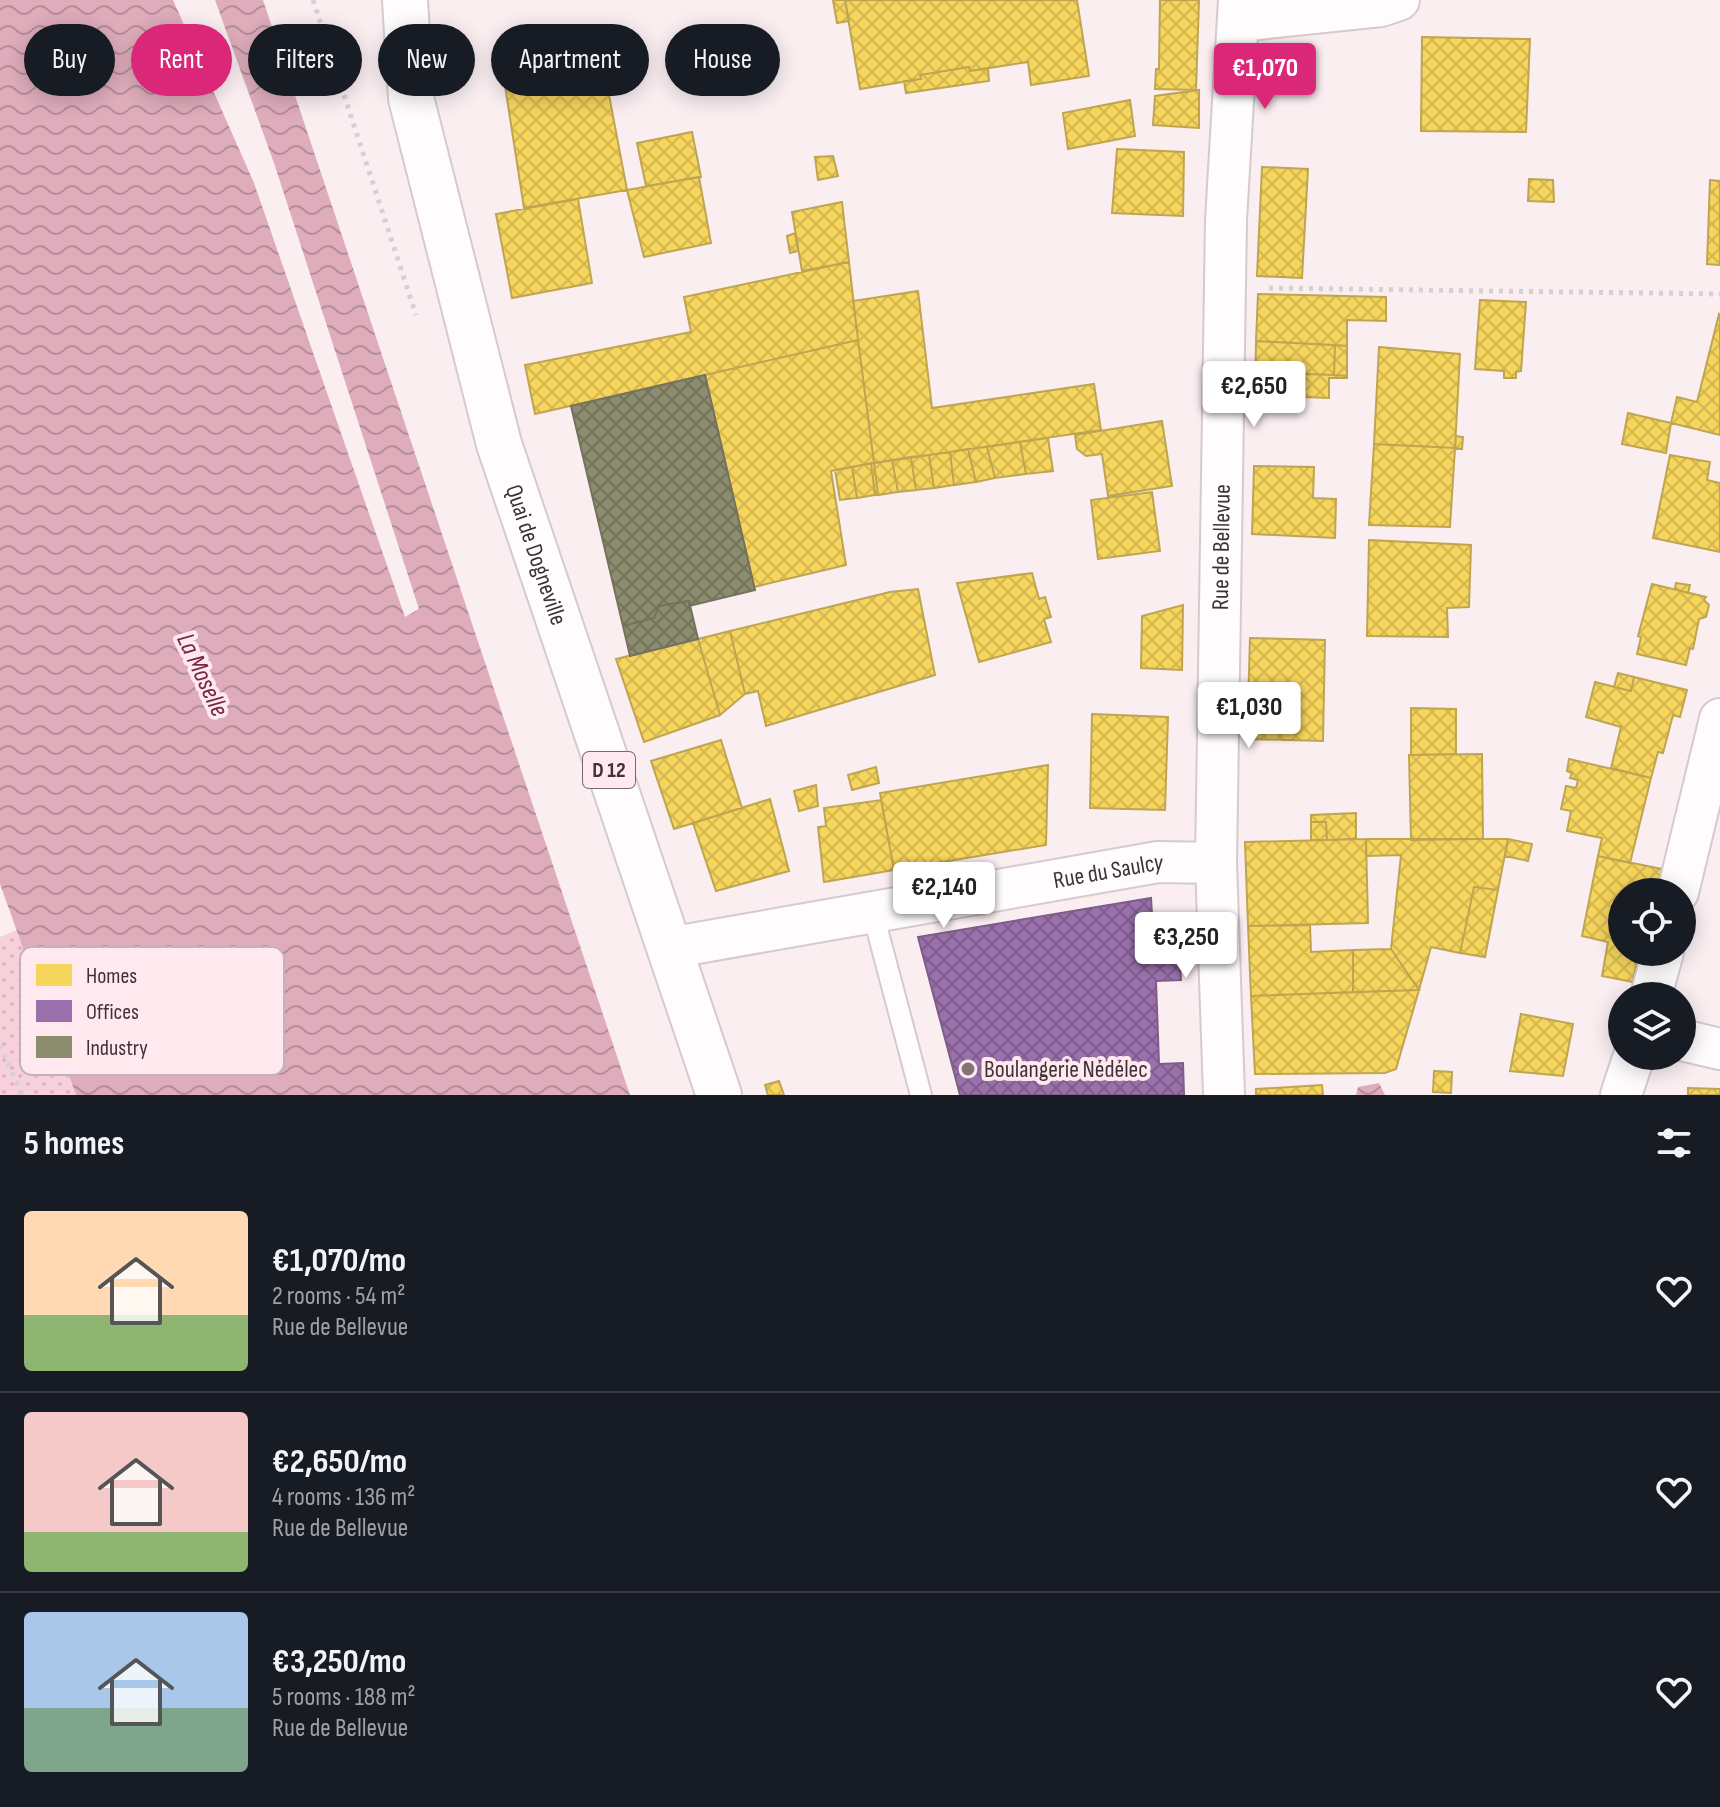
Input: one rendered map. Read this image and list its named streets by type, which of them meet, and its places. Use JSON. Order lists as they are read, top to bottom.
{
  "streets": {
    "main road": ["Quai de Dogneville", "D 12"],
    "street": ["Rue de Bellevue", "Rue du Saulcy"]
  },
  "crossings": [
    ["Rue de Bellevue", "Rue du Saulcy"],
    ["Quai de Dogneville", "Rue du Saulcy"]
  ],
  "water": ["La Moselle"],
  "places": ["Boulangerie Nédélec"],
  "legend": ["Homes", "Offices", "Industry"],
  "page": {
    "chip": [
      "Buy",
      "Rent",
      "Filters",
      "New",
      "Apartment",
      "House"
    ],
    "price": [
      "€1,070",
      "€2,650",
      "€1,030",
      "€2,140",
      "€3,250"
    ],
    "heading": "5 homes",
    "list": [
      {
        "name": "€1,070/mo",
        "note": "2 rooms · 54 m² · Rue de Bellevue"
      },
      {
        "name": "€2,650/mo",
        "note": "4 rooms · 136 m² · Rue de Bellevue"
      },
      {
        "name": "€3,250/mo",
        "note": "5 rooms · 188 m² · Rue de Bellevue"
      }
    ]
  }
}
